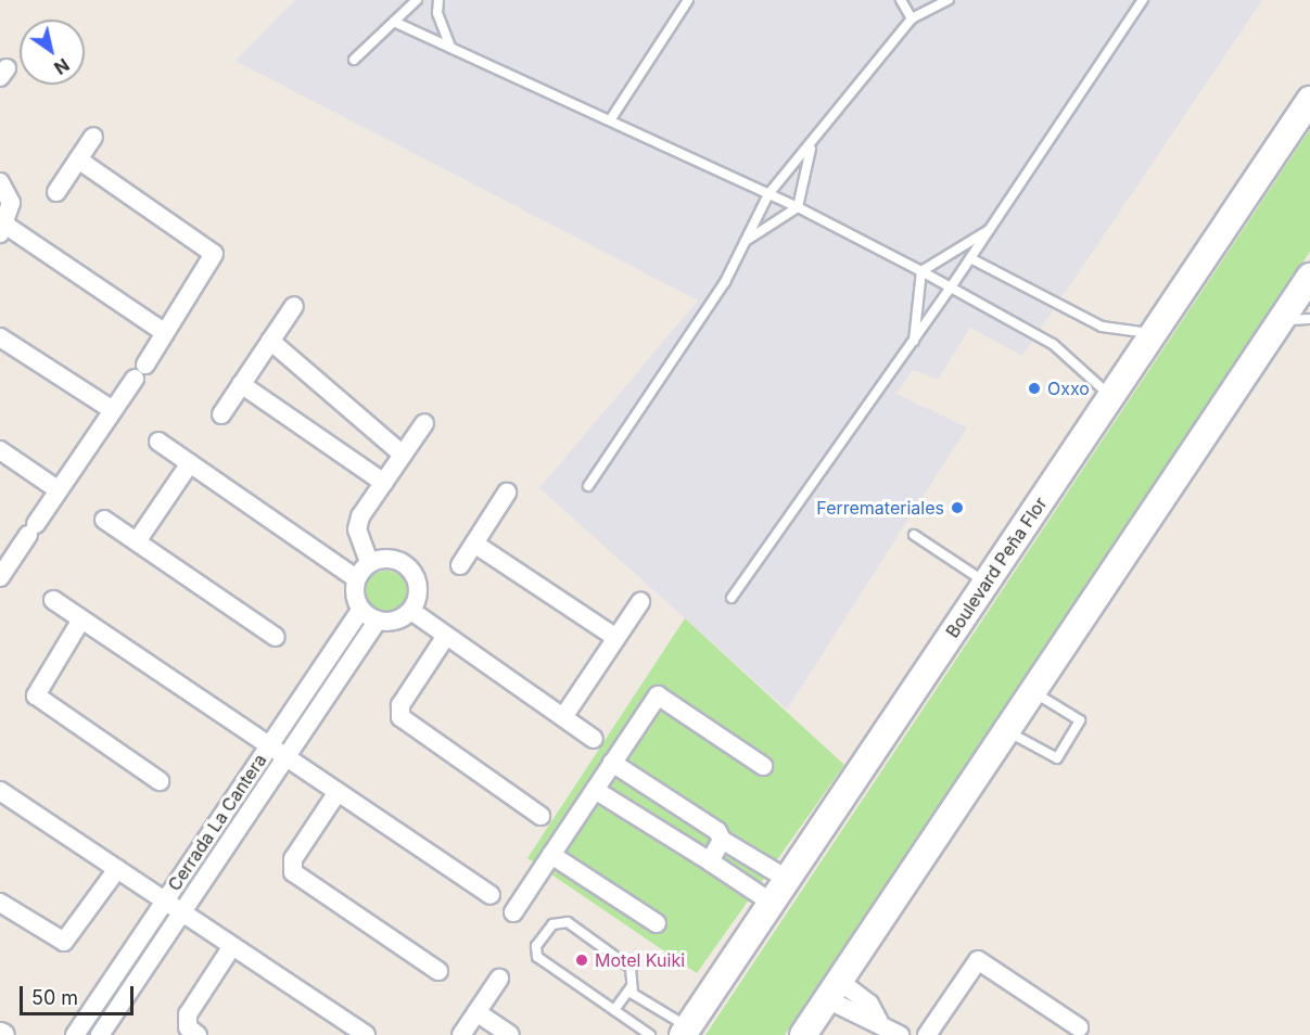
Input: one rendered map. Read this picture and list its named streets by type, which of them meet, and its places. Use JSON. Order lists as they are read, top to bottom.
{
  "streets": {
    "main road": ["Boulevard Peña Flor"],
    "street": ["Cerrada La Cantera"]
  },
  "places": ["Oxxo", "Ferremateriales", "Motel Kuiki"],
  "scale_bar": "50 m",
  "north": "bottom right"
}
